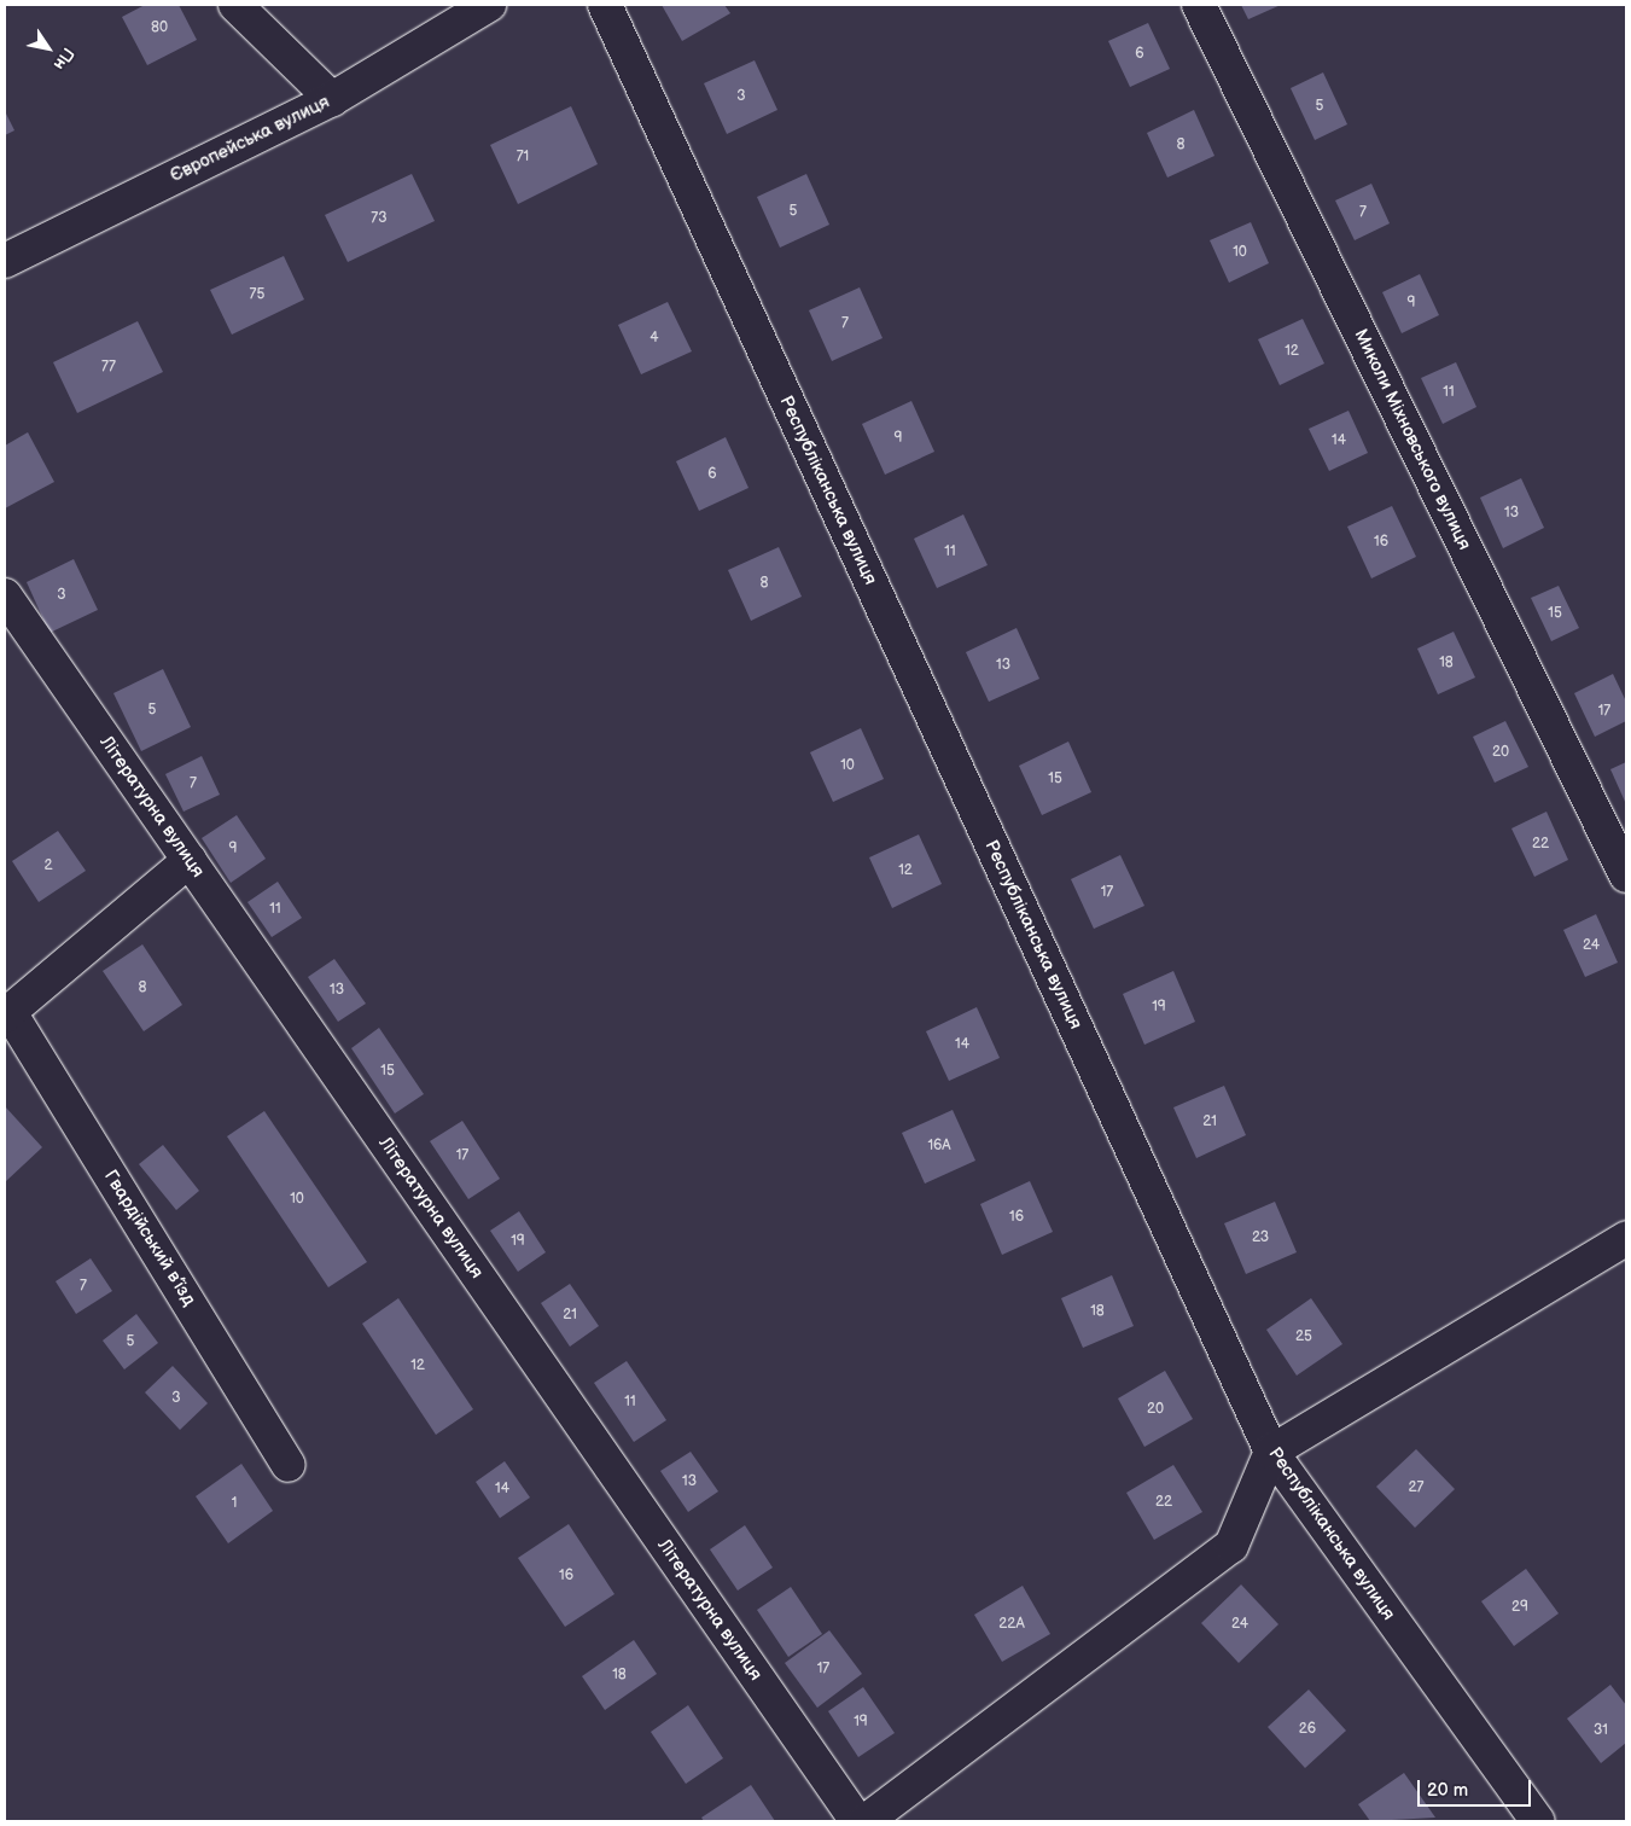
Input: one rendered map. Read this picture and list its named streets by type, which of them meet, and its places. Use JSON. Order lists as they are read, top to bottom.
{
  "streets": {
    "street": [
      "Європейська вулиця",
      "Миколи Міхновського вулиця",
      "Республіканська вулиця",
      "Літературна вулиця",
      "Гвардійський в’їзд"
    ]
  },
  "crossings": [
    ["Літературна вулиця", "Гвардійський в’їзд"]
  ],
  "house_numbers": [
    "80",
    "6",
    "3",
    "5",
    "8",
    "71",
    "5",
    "7",
    "73",
    "10",
    "75",
    "9",
    "7",
    "4",
    "12",
    "77",
    "11",
    "9",
    "14",
    "6",
    "13",
    "16",
    "11",
    "8",
    "3",
    "15",
    "18",
    "13",
    "5",
    "17",
    "20",
    "10",
    "15",
    "7",
    "22",
    "9",
    "2",
    "12",
    "17",
    "11",
    "24",
    "8",
    "13",
    "19",
    "14",
    "15",
    "21",
    "16А",
    "17",
    "10",
    "16",
    "23",
    "19",
    "7",
    "18",
    "21",
    "25",
    "5",
    "12",
    "3",
    "11",
    "20",
    "13",
    "27",
    "14",
    "22",
    "1",
    "16",
    "29",
    "22А",
    "24",
    "17",
    "18",
    "19",
    "26",
    "31"
  ],
  "scale_bar": "20 m",
  "north": "bottom right"
}
